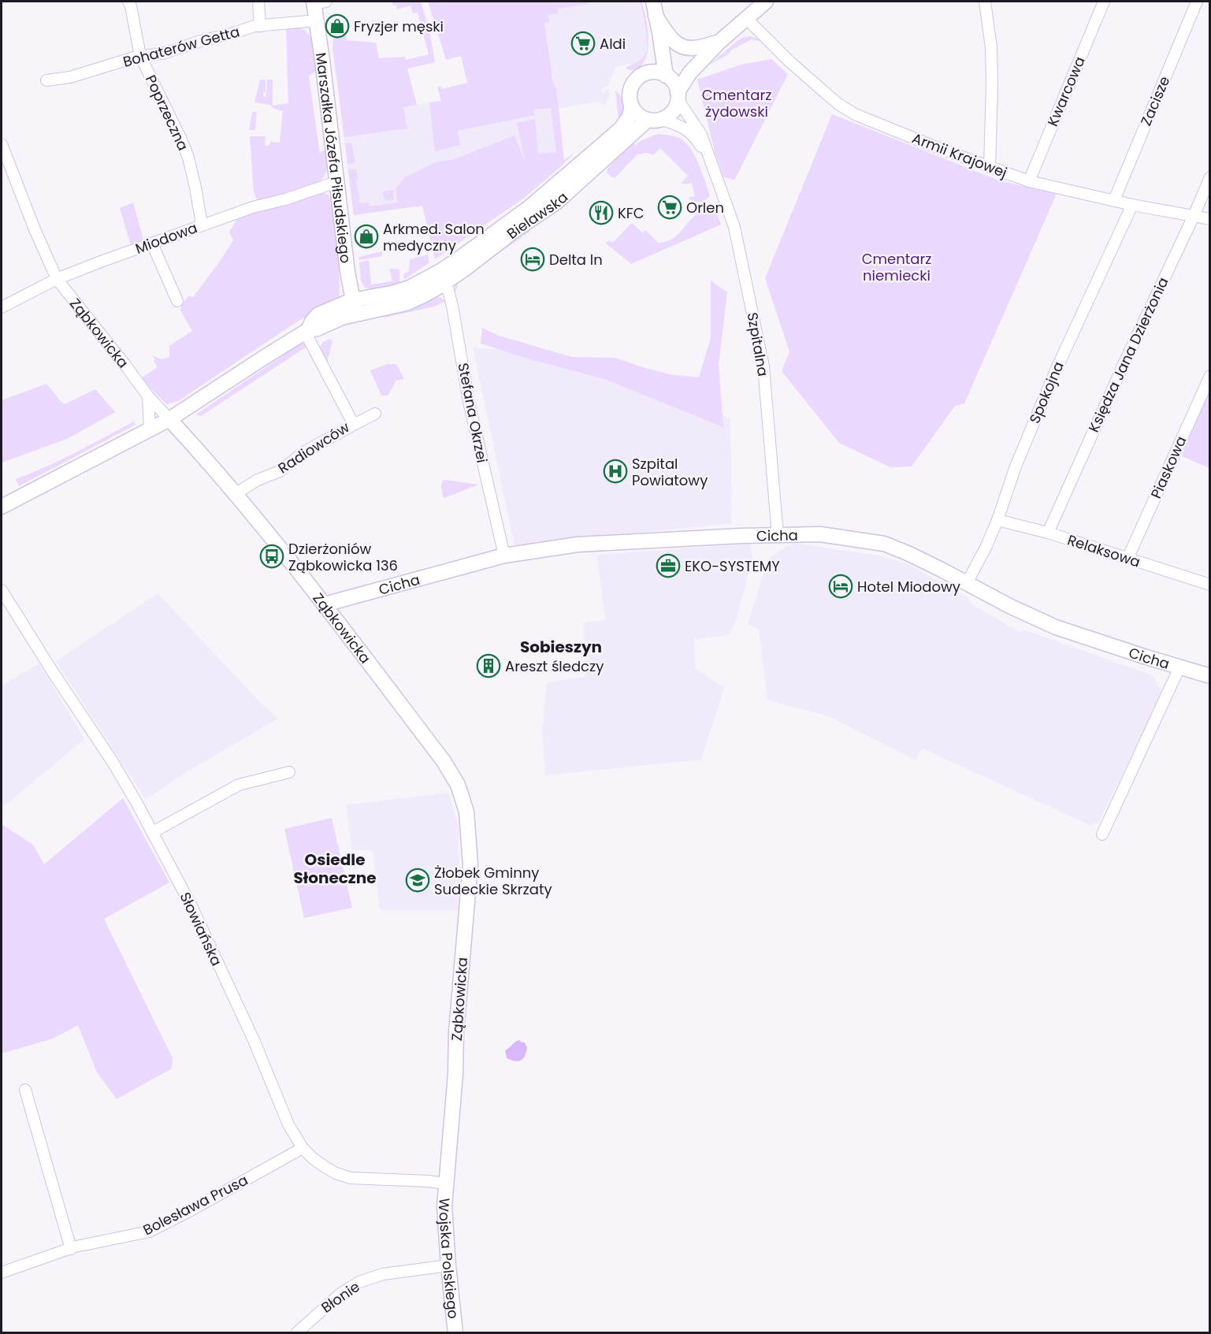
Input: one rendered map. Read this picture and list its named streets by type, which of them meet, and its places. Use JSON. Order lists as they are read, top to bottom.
{
  "streets": {
    "street": [
      "Bohaterów Getta",
      "Kwarcowa",
      "Zacisze",
      "Poprzeczna",
      "Armii Krajowej",
      "Marszałka Józefa Piłsudskiego",
      "Bielawska",
      "Miodowa",
      "Ząbkowicka",
      "Szpitalna",
      "Księdza Jana Dzierżonia",
      "Spokojna",
      "Stefana Okrzei",
      "Radiowców",
      "Piaskowa",
      "Cicha",
      "Relaksowa",
      "Słowiańska",
      "Bolesława Prusa",
      "Wojska Polskiego",
      "Błonie"
    ]
  },
  "crossings": [
    ["Bohaterów Getta", "Poprzeczna"],
    ["Bohaterów Getta", "Marszałka Józefa Piłsudskiego"],
    ["Kwarcowa", "Armii Krajowej"],
    ["Zacisze", "Armii Krajowej"],
    ["Poprzeczna", "Miodowa"],
    ["Armii Krajowej", "Księdza Jana Dzierżonia"],
    ["Armii Krajowej", "Spokojna"],
    ["Marszałka Józefa Piłsudskiego", "Bielawska"],
    ["Marszałka Józefa Piłsudskiego", "Miodowa"],
    ["Bielawska", "Ząbkowicka"],
    ["Bielawska", "Szpitalna"],
    ["Bielawska", "Stefana Okrzei"],
    ["Bielawska", "Radiowców"],
    ["Miodowa", "Ząbkowicka"],
    ["Ząbkowicka", "Radiowców"],
    ["Ząbkowicka", "Cicha"],
    ["Ząbkowicka", "Słowiańska"],
    ["Ząbkowicka", "Wojska Polskiego"],
    ["Szpitalna", "Cicha"],
    ["Księdza Jana Dzierżonia", "Relaksowa"],
    ["Spokojna", "Cicha"],
    ["Spokojna", "Relaksowa"],
    ["Stefana Okrzei", "Cicha"],
    ["Piaskowa", "Relaksowa"],
    ["Słowiańska", "Bolesława Prusa"],
    ["Słowiańska", "Wojska Polskiego"],
    ["Wojska Polskiego", "Błonie"]
  ],
  "districts": ["Sobieszyn", "Osiedle Słoneczne"],
  "parks": ["Cmentarz żydowski", "Cmentarz niemiecki"],
  "places": {
    "shop": ["Fryzjer męski", "Arkmed. Salon medyczny"],
    "supermarket": ["Aldi", "Orlen"],
    "restaurant": ["KFC"],
    "hotel": ["Delta In", "Hotel Miodowy"],
    "hospital": ["Szpital Powiatowy"],
    "bus stop": ["Dzierżoniów Ząbkowicka 136"],
    "office": ["EKO-SYSTEMY"],
    "building": ["Areszt śledczy"],
    "school or university": ["Żłobek Gminny Sudeckie Skrzaty"]
  }
}
